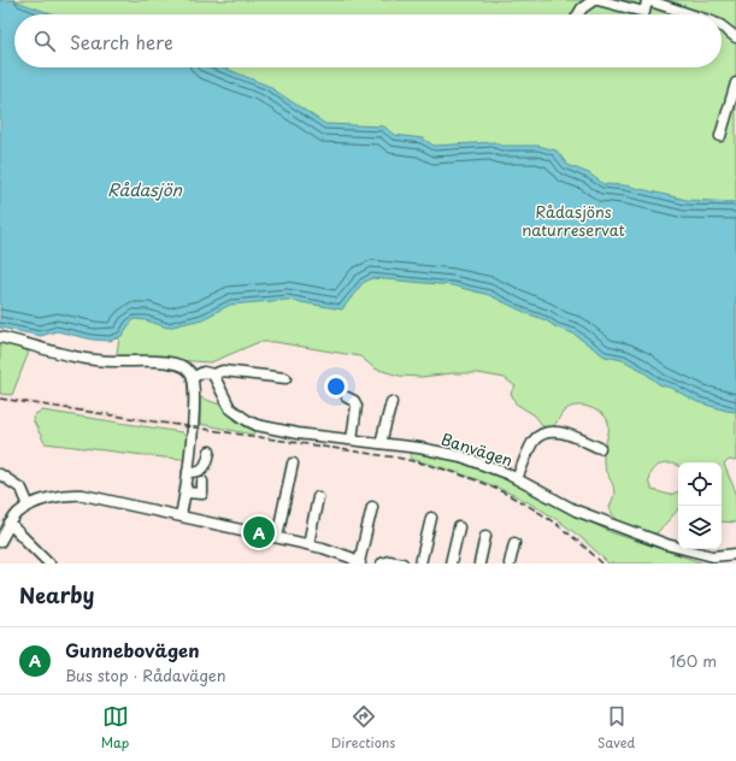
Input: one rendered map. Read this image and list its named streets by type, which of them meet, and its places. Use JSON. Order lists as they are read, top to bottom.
{
  "streets": {
    "street": ["Banvägen"]
  },
  "water": ["Rådasjön"],
  "parks": ["Rådasjöns naturreservat"],
  "page": {
    "search": "Search here",
    "pins": "A",
    "heading": "Nearby",
    "list": [
      {
        "mark": "A",
        "name": "Gunnebovägen",
        "note": "Bus stop · Rådavägen",
        "value": "160 m"
      }
    ],
    "nav": ["Map", "Directions", "Saved"]
  }
}
